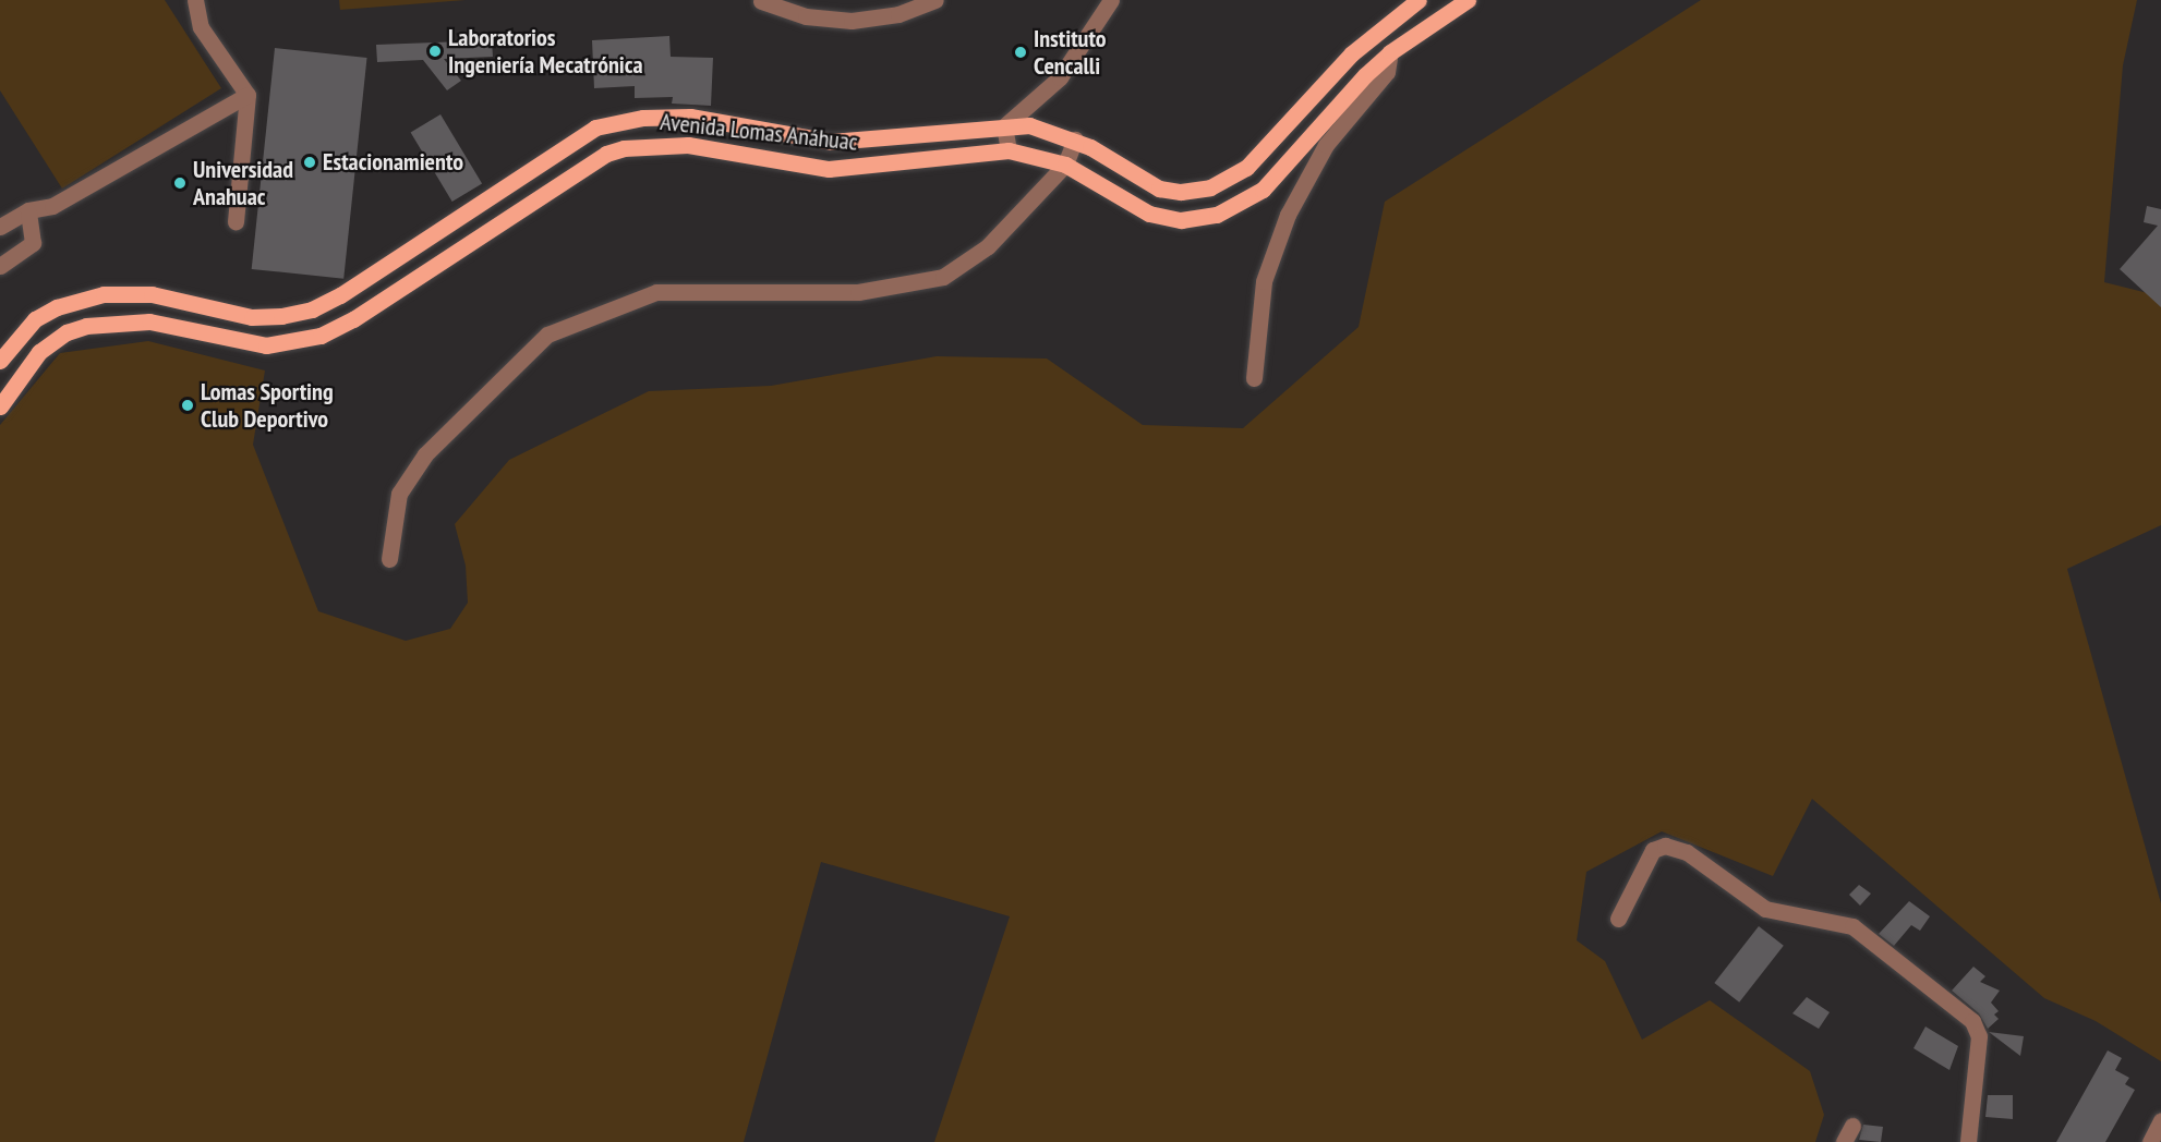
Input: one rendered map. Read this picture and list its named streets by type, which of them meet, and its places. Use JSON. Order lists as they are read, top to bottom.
{
  "streets": {
    "main road": ["Avenida Lomas Anáhuac"]
  },
  "places": [
    "Laboratorios Ingeniería Mecatrónica",
    "Instituto Cencalli",
    "Estacionamiento",
    "Universidad Anahuac",
    "Lomas Sporting Club Deportivo"
  ]
}
